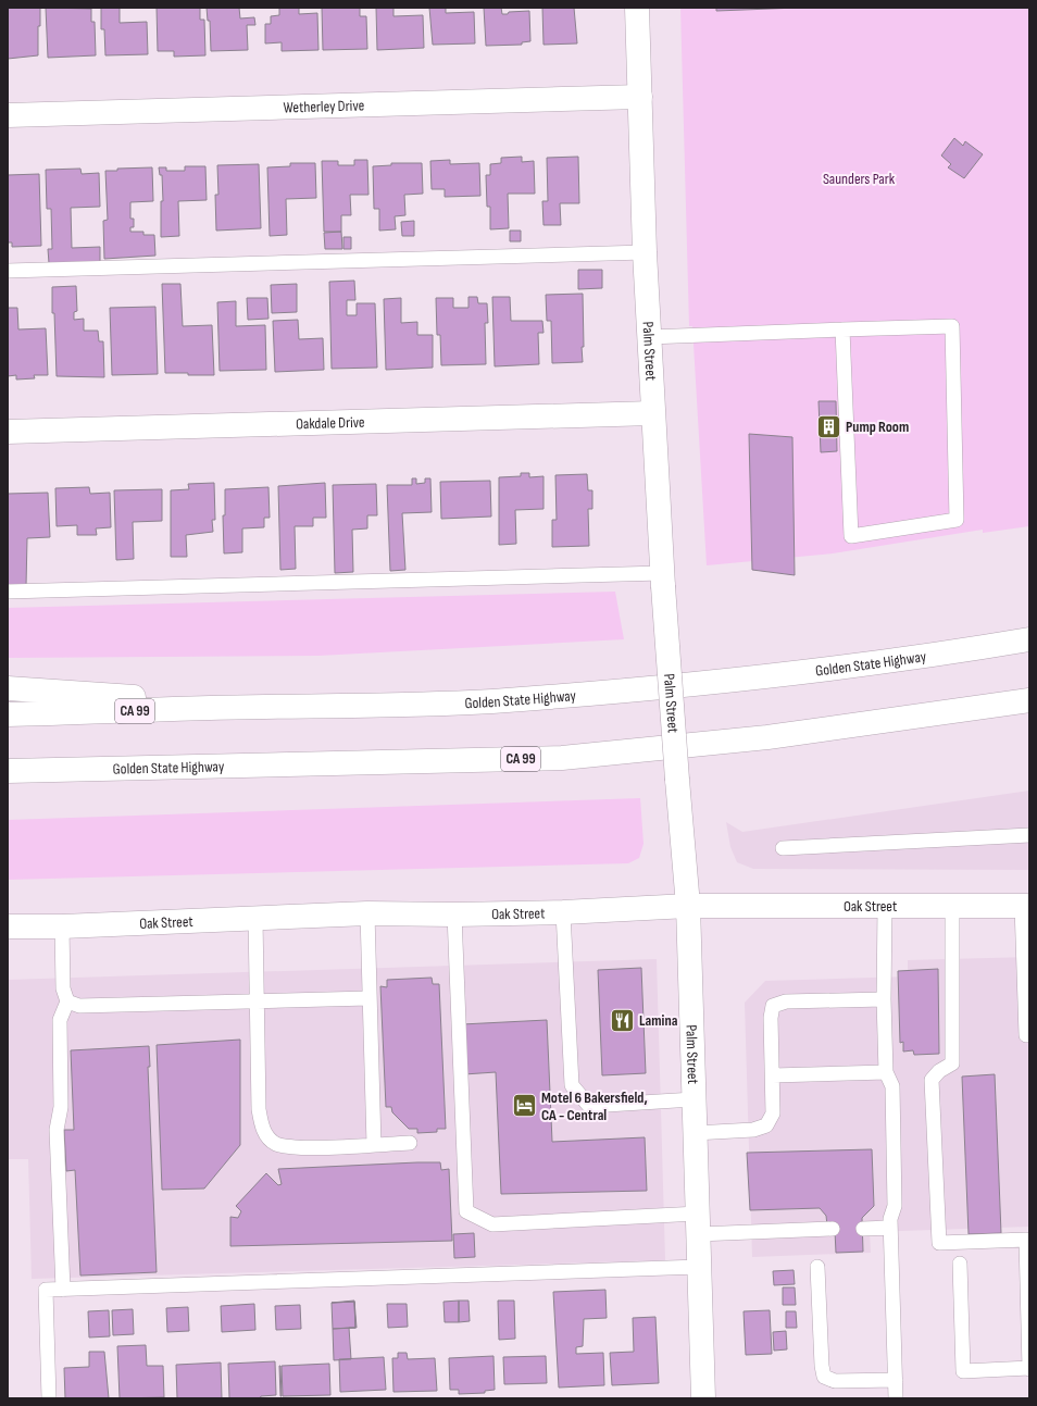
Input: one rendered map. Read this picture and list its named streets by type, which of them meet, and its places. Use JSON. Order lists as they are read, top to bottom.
{
  "streets": {
    "main road": [
      "Wetherley Drive",
      "Palm Street",
      "Oakdale Drive",
      "Golden State Highway",
      "CA 99",
      "Oak Street"
    ]
  },
  "crossings": [
    ["Wetherley Drive", "Palm Street"],
    ["Palm Street", "Oakdale Drive"],
    ["Palm Street", "Oak Street"]
  ],
  "parks": ["Saunders Park"],
  "places": {
    "building": ["Pump Room"],
    "restaurant": ["Lamina"],
    "hotel": ["Motel 6 Bakersfield, CA - Central"]
  }
}
